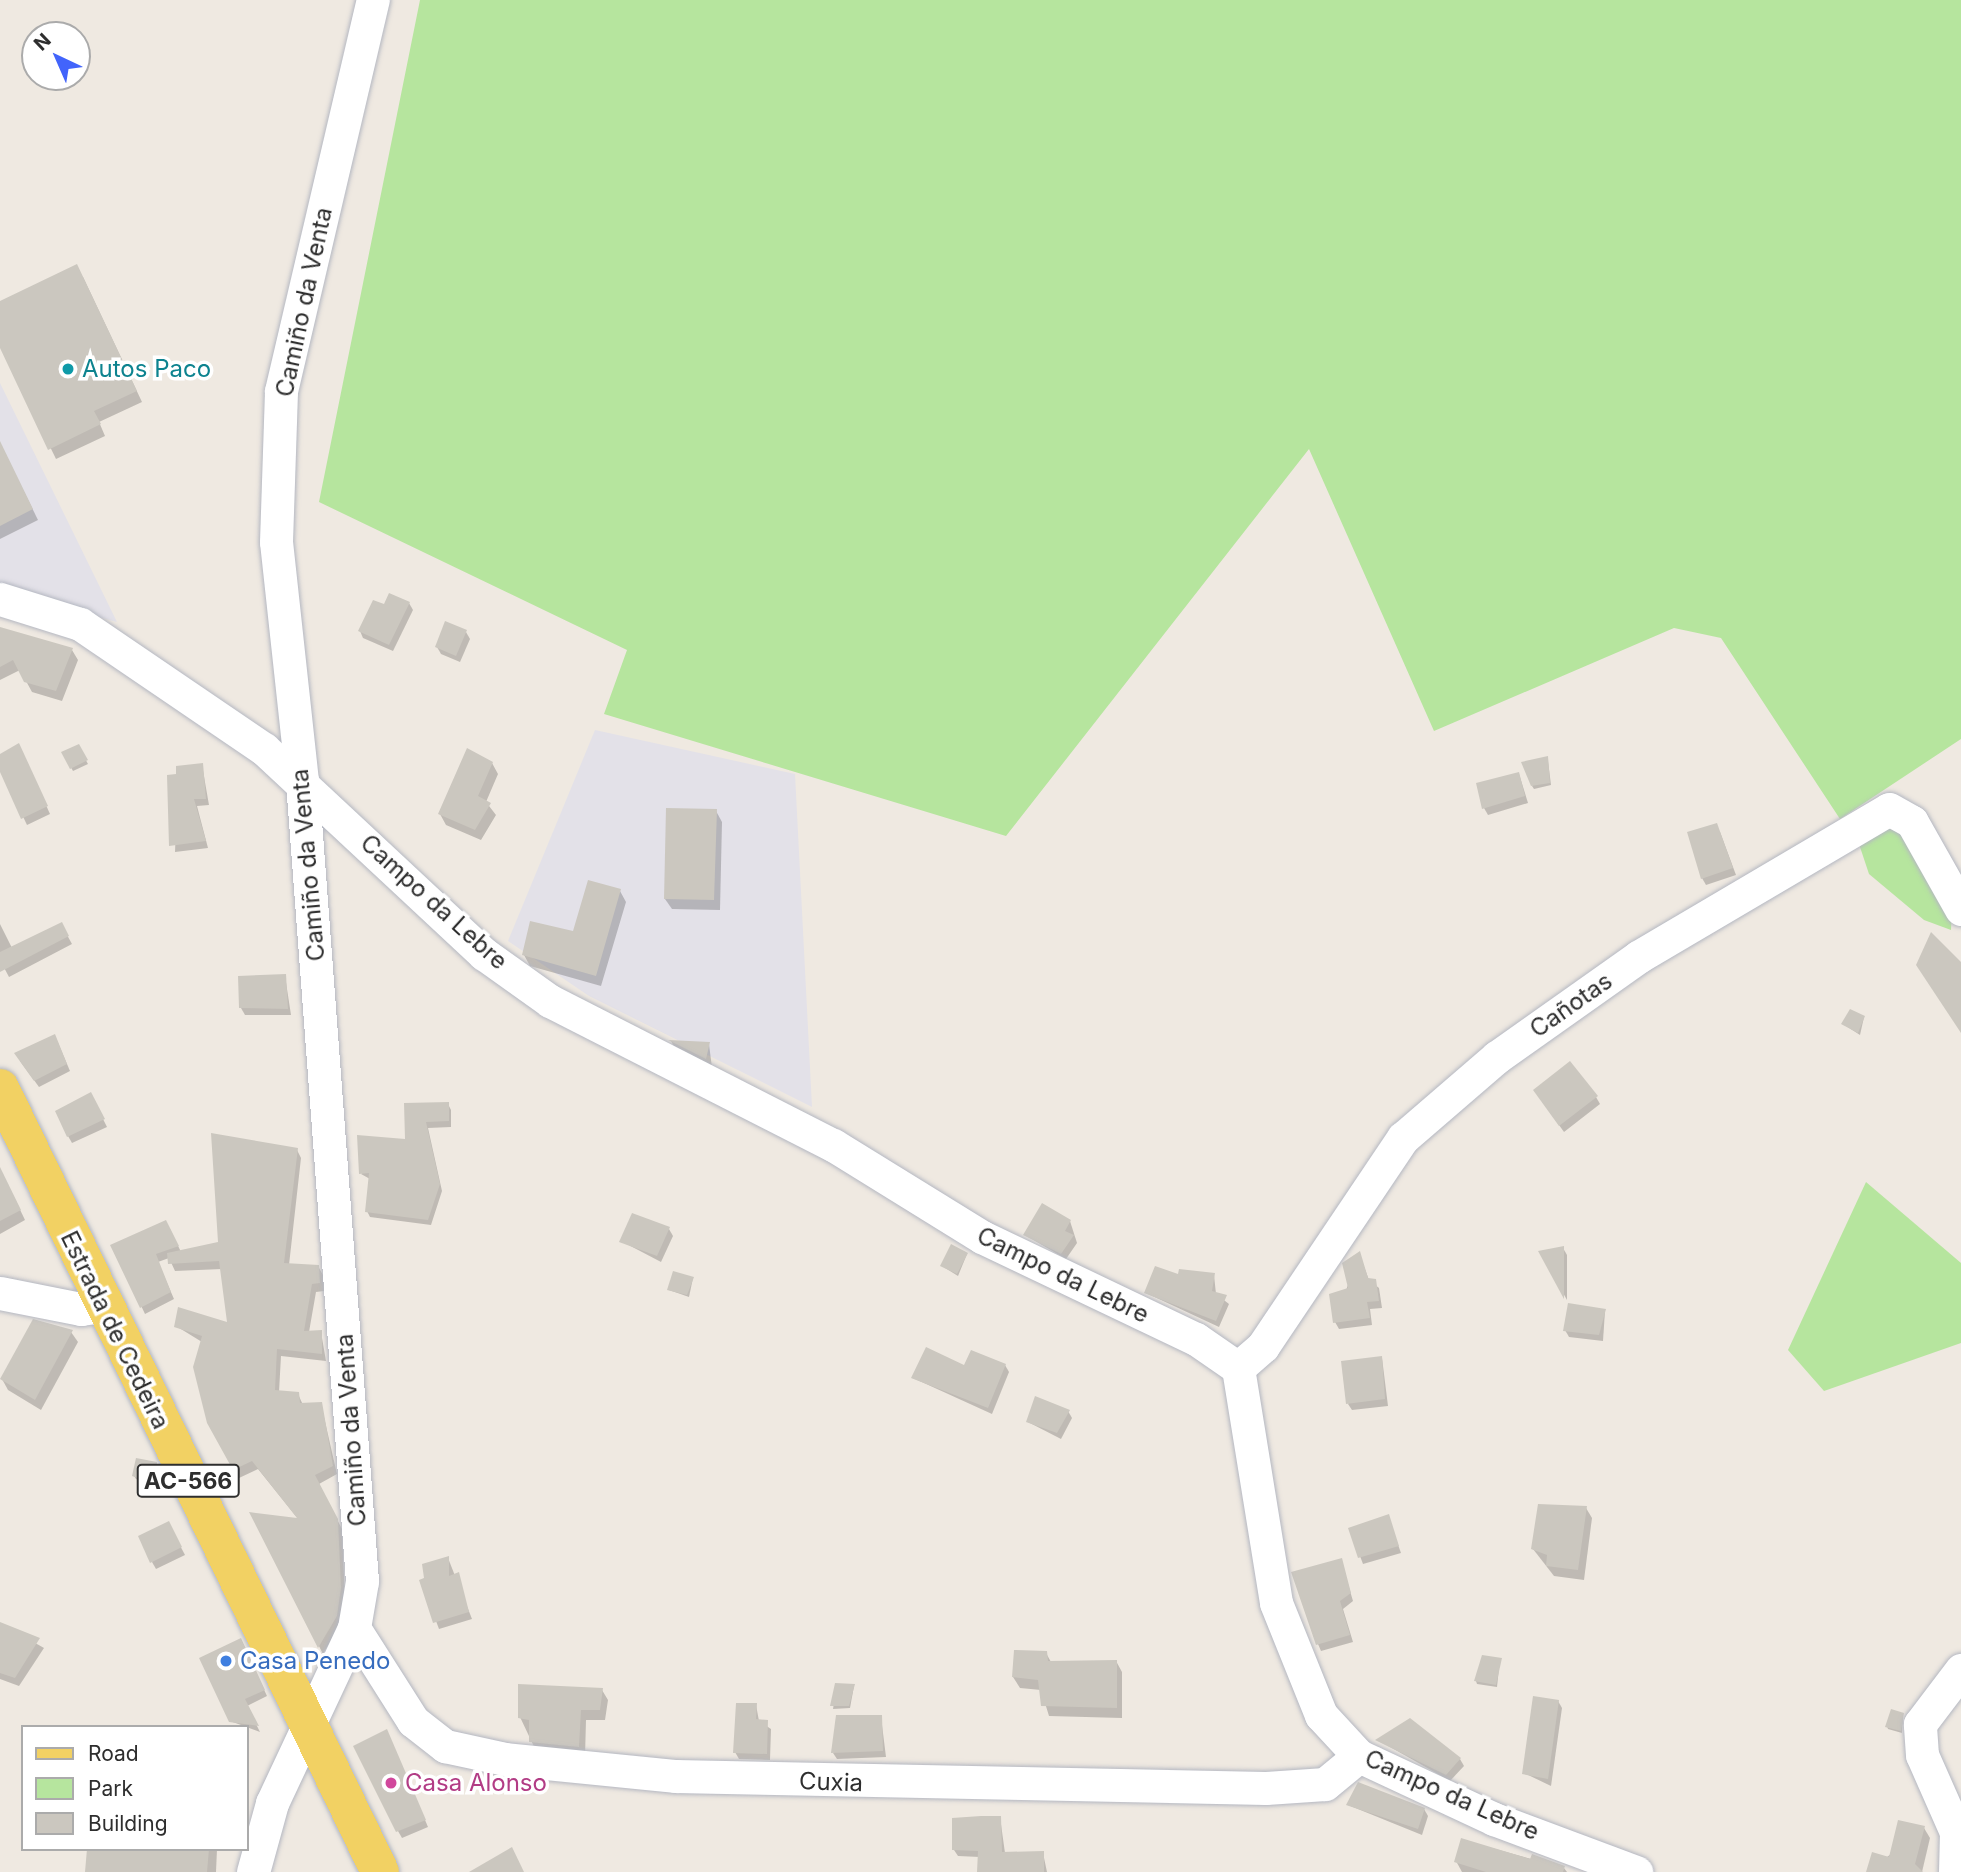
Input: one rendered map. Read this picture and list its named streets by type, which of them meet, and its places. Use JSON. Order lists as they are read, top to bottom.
{
  "streets": {
    "main road": ["Estrada de Cedeira", "AC-566"],
    "street": [
      "Camiño da Venta",
      "Campo da Lebre",
      "Cañotas",
      "Cuxia"
    ]
  },
  "crossings": [
    ["Camiño da Venta", "Campo da Lebre"],
    ["Camiño da Venta", "Estrada de Cedeira"],
    ["Camiño da Venta", "Cuxia"],
    ["Campo da Lebre", "Cañotas"],
    ["Campo da Lebre", "Cuxia"]
  ],
  "places": ["Autos Paco", "Casa Penedo", "Casa Alonso"],
  "legend": ["Road", "Park", "Building"],
  "north": "top left"
}
